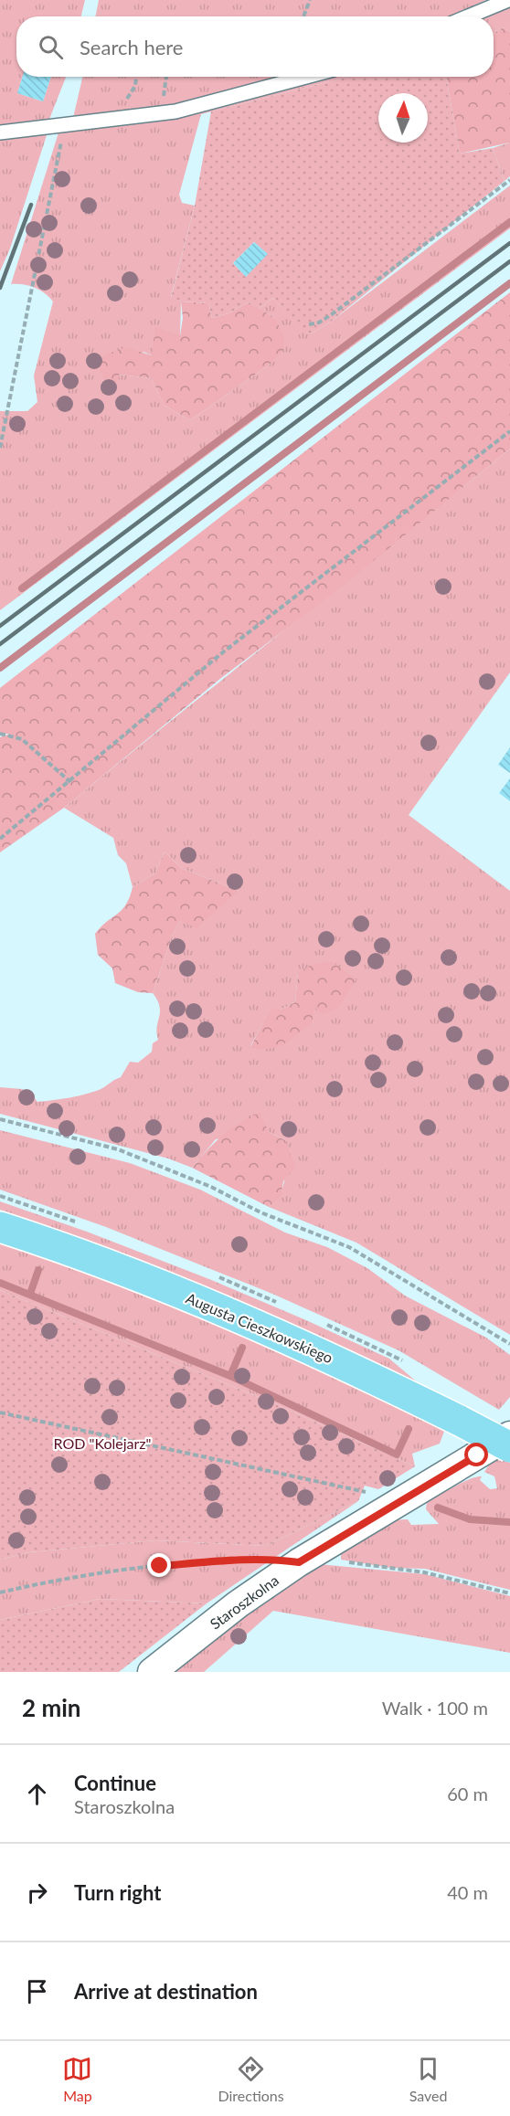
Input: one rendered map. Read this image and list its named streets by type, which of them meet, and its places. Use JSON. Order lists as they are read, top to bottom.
{
  "streets": {
    "main road": ["Augusta Cieszkowskiego"],
    "street": ["Staroszkolna"]
  },
  "parks": ["ROD \"Kolejarz\""],
  "north": "top",
  "page": {
    "search": "Search here",
    "heading": ["2 min", "Walk · 100 m"],
    "list": [
      ["Continue", "Staroszkolna", "60 m"],
      ["Turn right", "40 m"],
      "Arrive at destination"
    ],
    "nav": ["Map", "Directions", "Saved"]
  }
}
